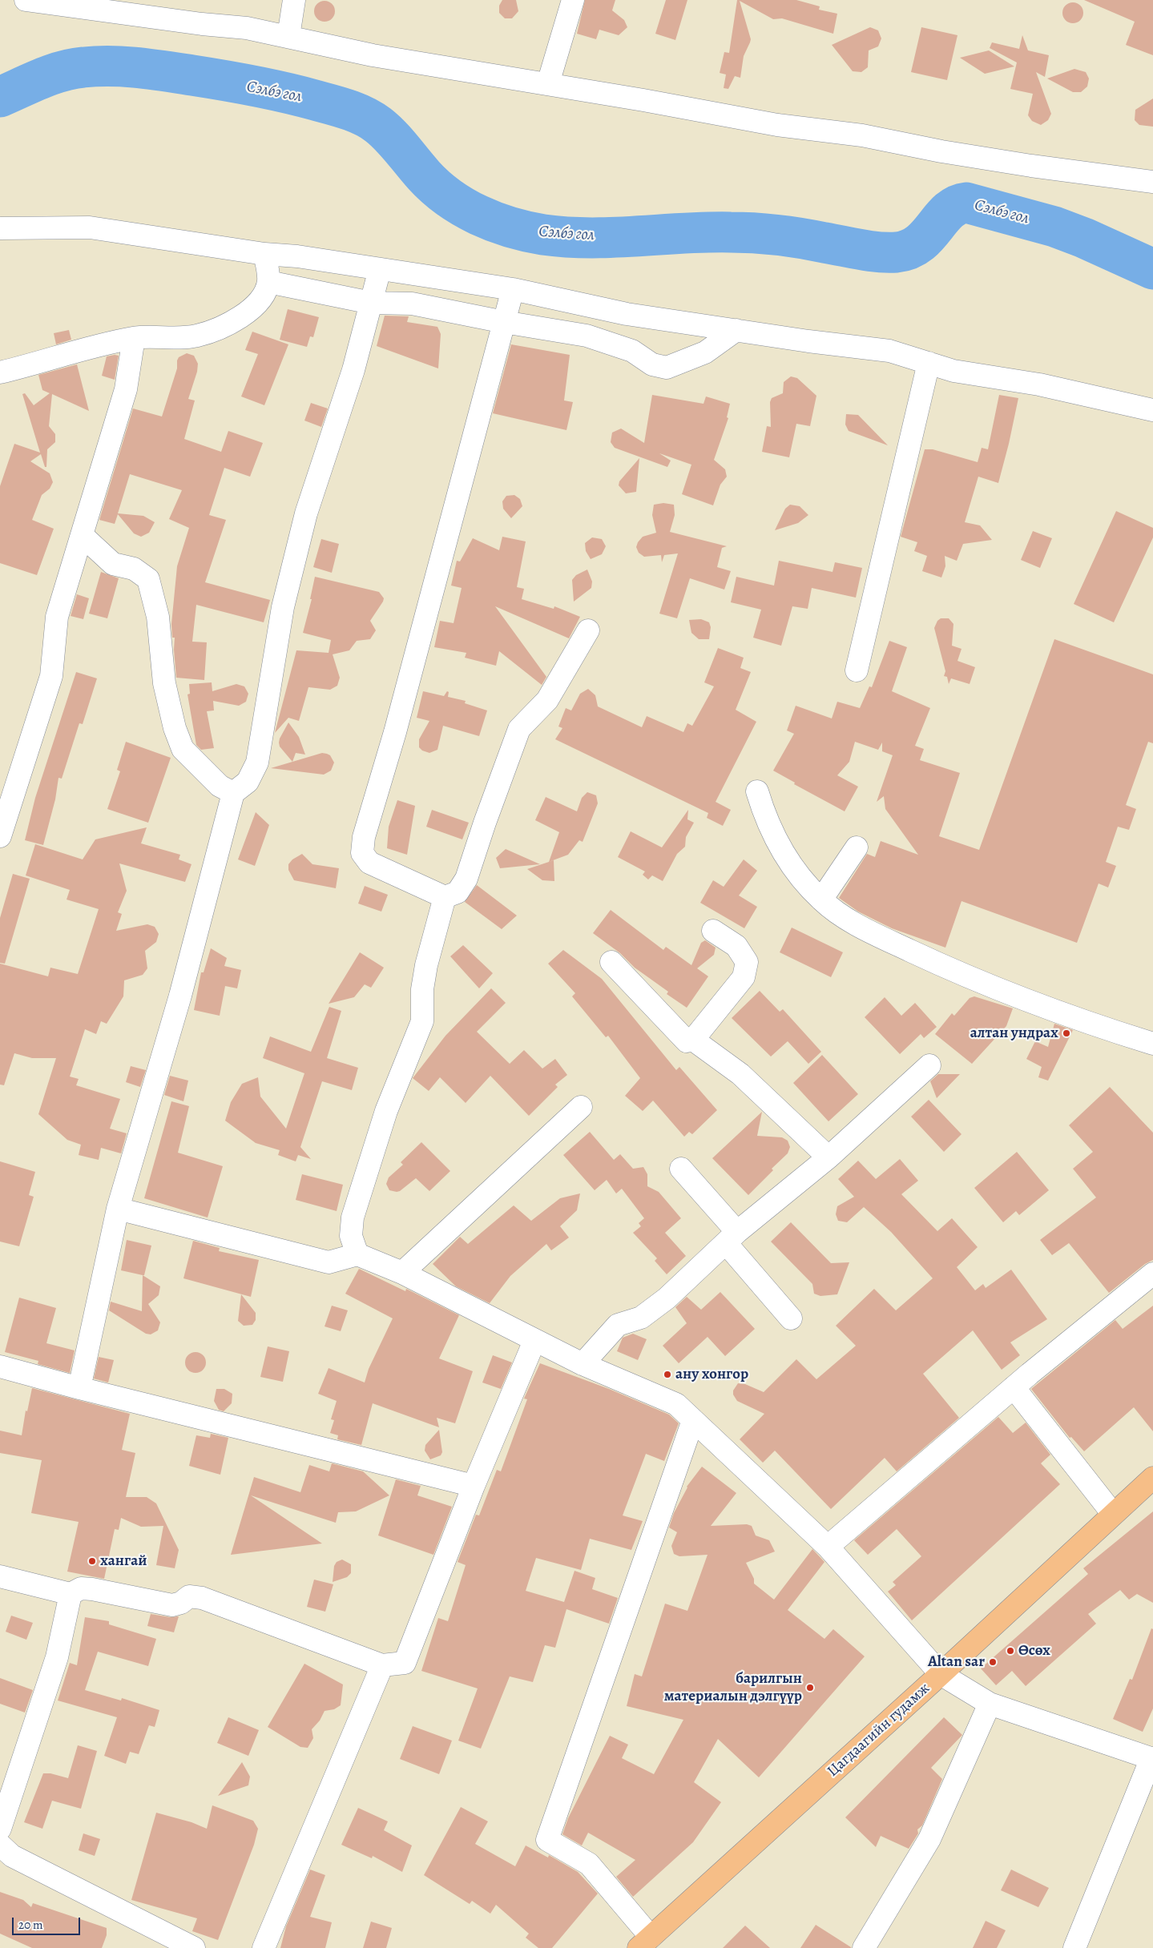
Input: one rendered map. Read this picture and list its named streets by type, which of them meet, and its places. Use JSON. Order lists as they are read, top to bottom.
{
  "streets": {
    "main road": ["Цагдаагийн гудамж"]
  },
  "water": ["Сэлбэ гол"],
  "places": [
    "алтан ундрах",
    "ану хонгор",
    "хангай",
    "Өсөх",
    "Altan sar",
    "барилгын материалын дэлгүүр"
  ],
  "scale_bar": "20 m"
}
